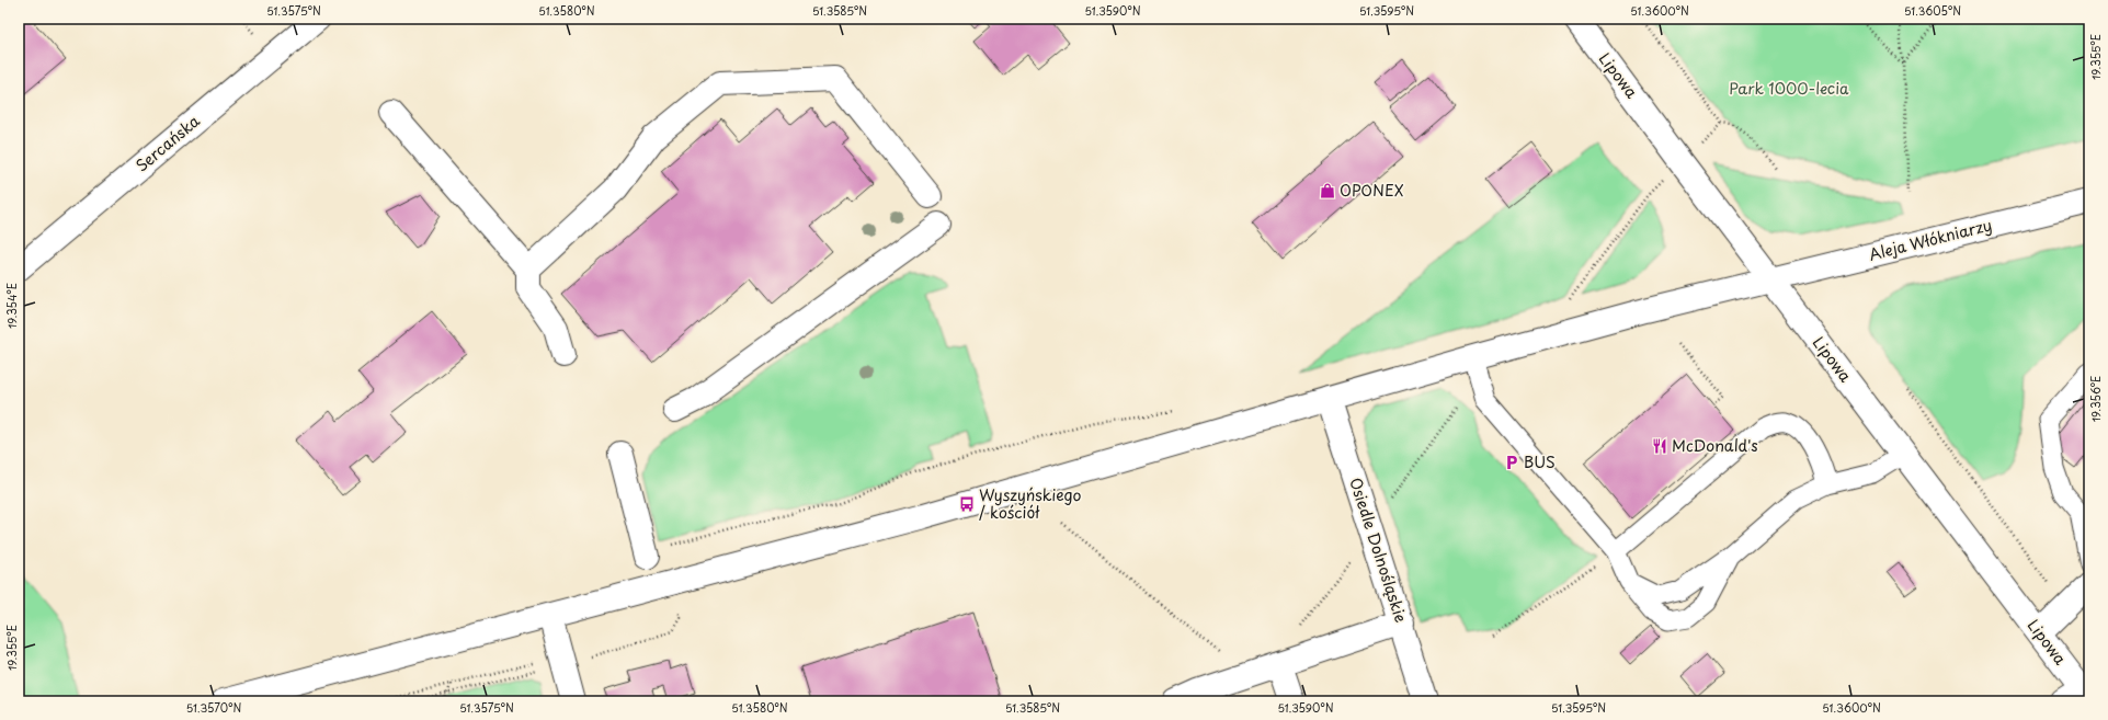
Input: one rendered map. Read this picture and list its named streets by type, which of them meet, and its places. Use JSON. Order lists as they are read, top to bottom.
{
  "streets": {
    "street": [
      "Lipowa",
      "Sercańska",
      "Aleja Włókniarzy",
      "Osiedle Dolnośląskie"
    ]
  },
  "crossings": [
    ["Lipowa", "Aleja Włókniarzy"],
    ["Aleja Włókniarzy", "Osiedle Dolnośląskie"]
  ],
  "parks": ["Park 1000-lecia"],
  "places": {
    "shop": ["OPONEX"],
    "restaurant": ["McDonald's"],
    "parking": ["BUS"],
    "bus stop": ["Wyszyńskiego / kościół"]
  },
  "coordinates": [
    "51.3575°N",
    "51.3580°N",
    "51.3585°N",
    "51.3590°N",
    "51.3595°N",
    "51.3600°N",
    "51.3605°N",
    "19.355°E",
    "19.354°E",
    "19.356°E",
    "51.3570°N"
  ]
}
